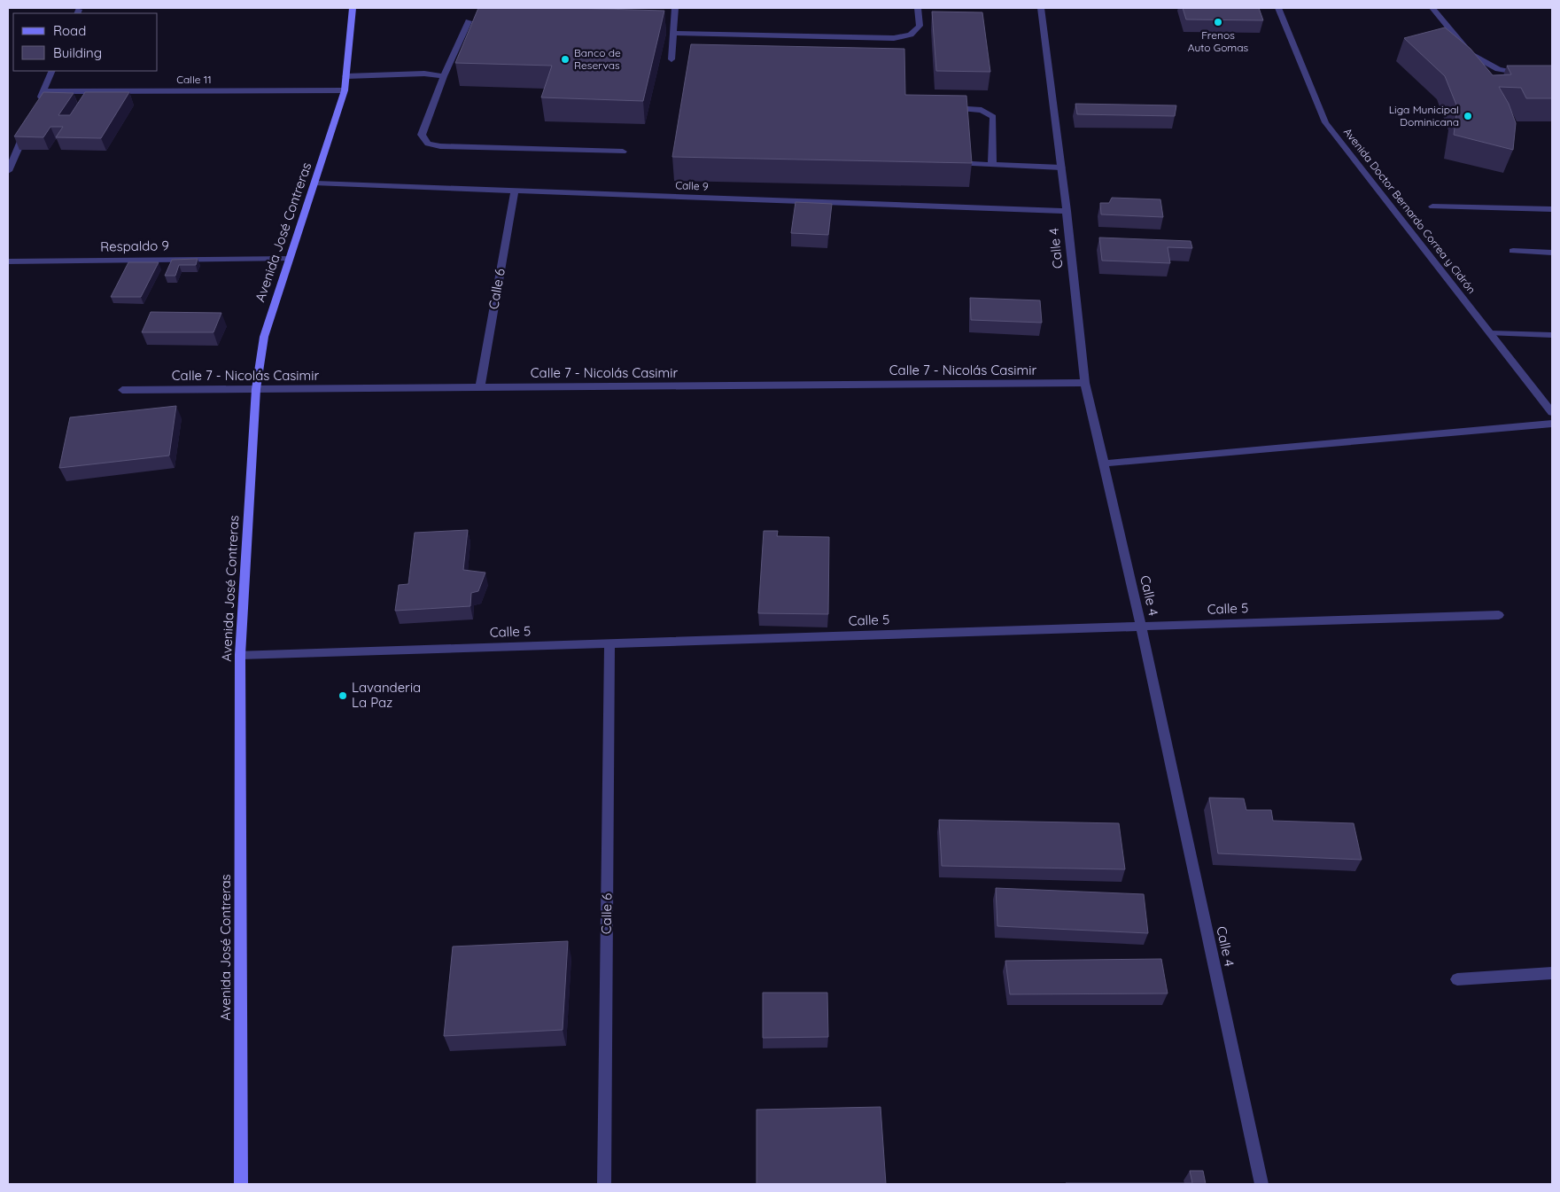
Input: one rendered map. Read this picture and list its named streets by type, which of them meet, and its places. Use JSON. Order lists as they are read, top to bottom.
{
  "streets": {
    "main road": ["Avenida José Contreras"],
    "street": [
      "Calle 11",
      "Calle 9",
      "Avenida Doctor Bernardo Correa y Cidrón",
      "Respaldo 9",
      "Calle 4",
      "Calle 6",
      "Calle 7 - Nicolás Casimir",
      "Calle 5"
    ]
  },
  "crossings": [
    ["Calle 11", "Avenida José Contreras"],
    ["Calle 9", "Avenida José Contreras"],
    ["Calle 9", "Calle 4"],
    ["Calle 9", "Calle 6"],
    ["Avenida José Contreras", "Respaldo 9"],
    ["Avenida José Contreras", "Calle 7 - Nicolás Casimir"],
    ["Avenida José Contreras", "Calle 5"],
    ["Calle 4", "Calle 7 - Nicolás Casimir"],
    ["Calle 4", "Calle 5"],
    ["Calle 6", "Calle 7 - Nicolás Casimir"],
    ["Calle 6", "Calle 5"]
  ],
  "places": [
    "Frenos Auto Gomas",
    "Banco de Reservas",
    "Liga Municipal Dominicana",
    "Lavanderia La Paz"
  ],
  "legend": ["Road", "Building"]
}
